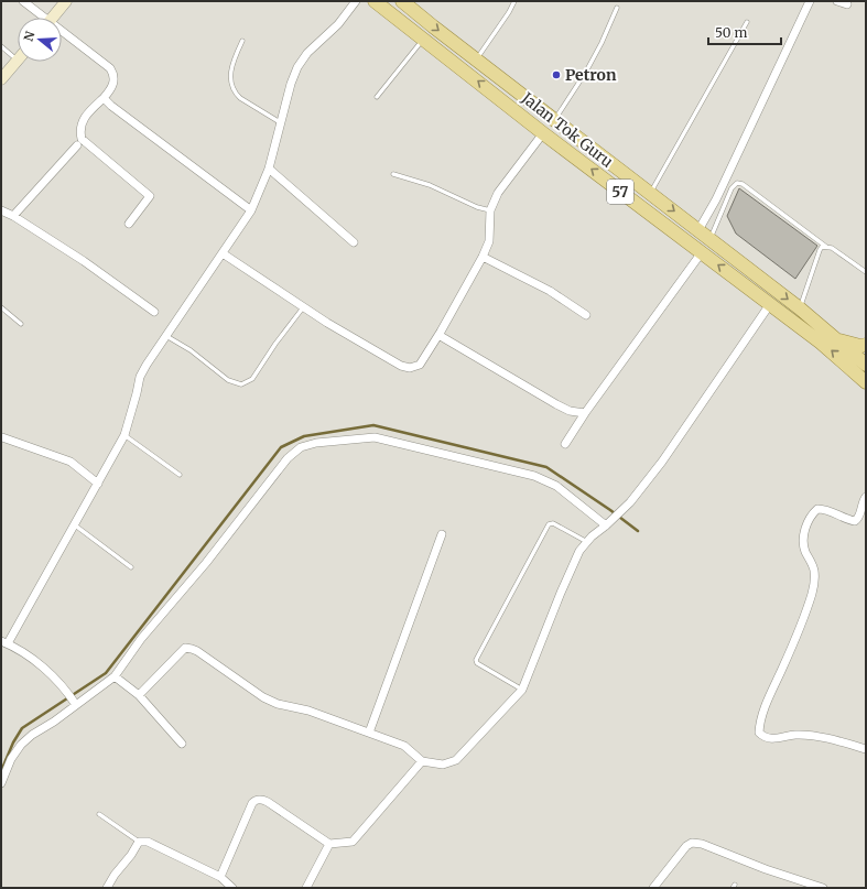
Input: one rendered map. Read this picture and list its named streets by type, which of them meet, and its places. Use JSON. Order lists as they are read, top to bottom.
{
  "streets": {
    "main road": ["Jalan Tok Guru", "57"]
  },
  "places": ["Petron"],
  "scale_bar": "50 m",
  "north": "left"
}
